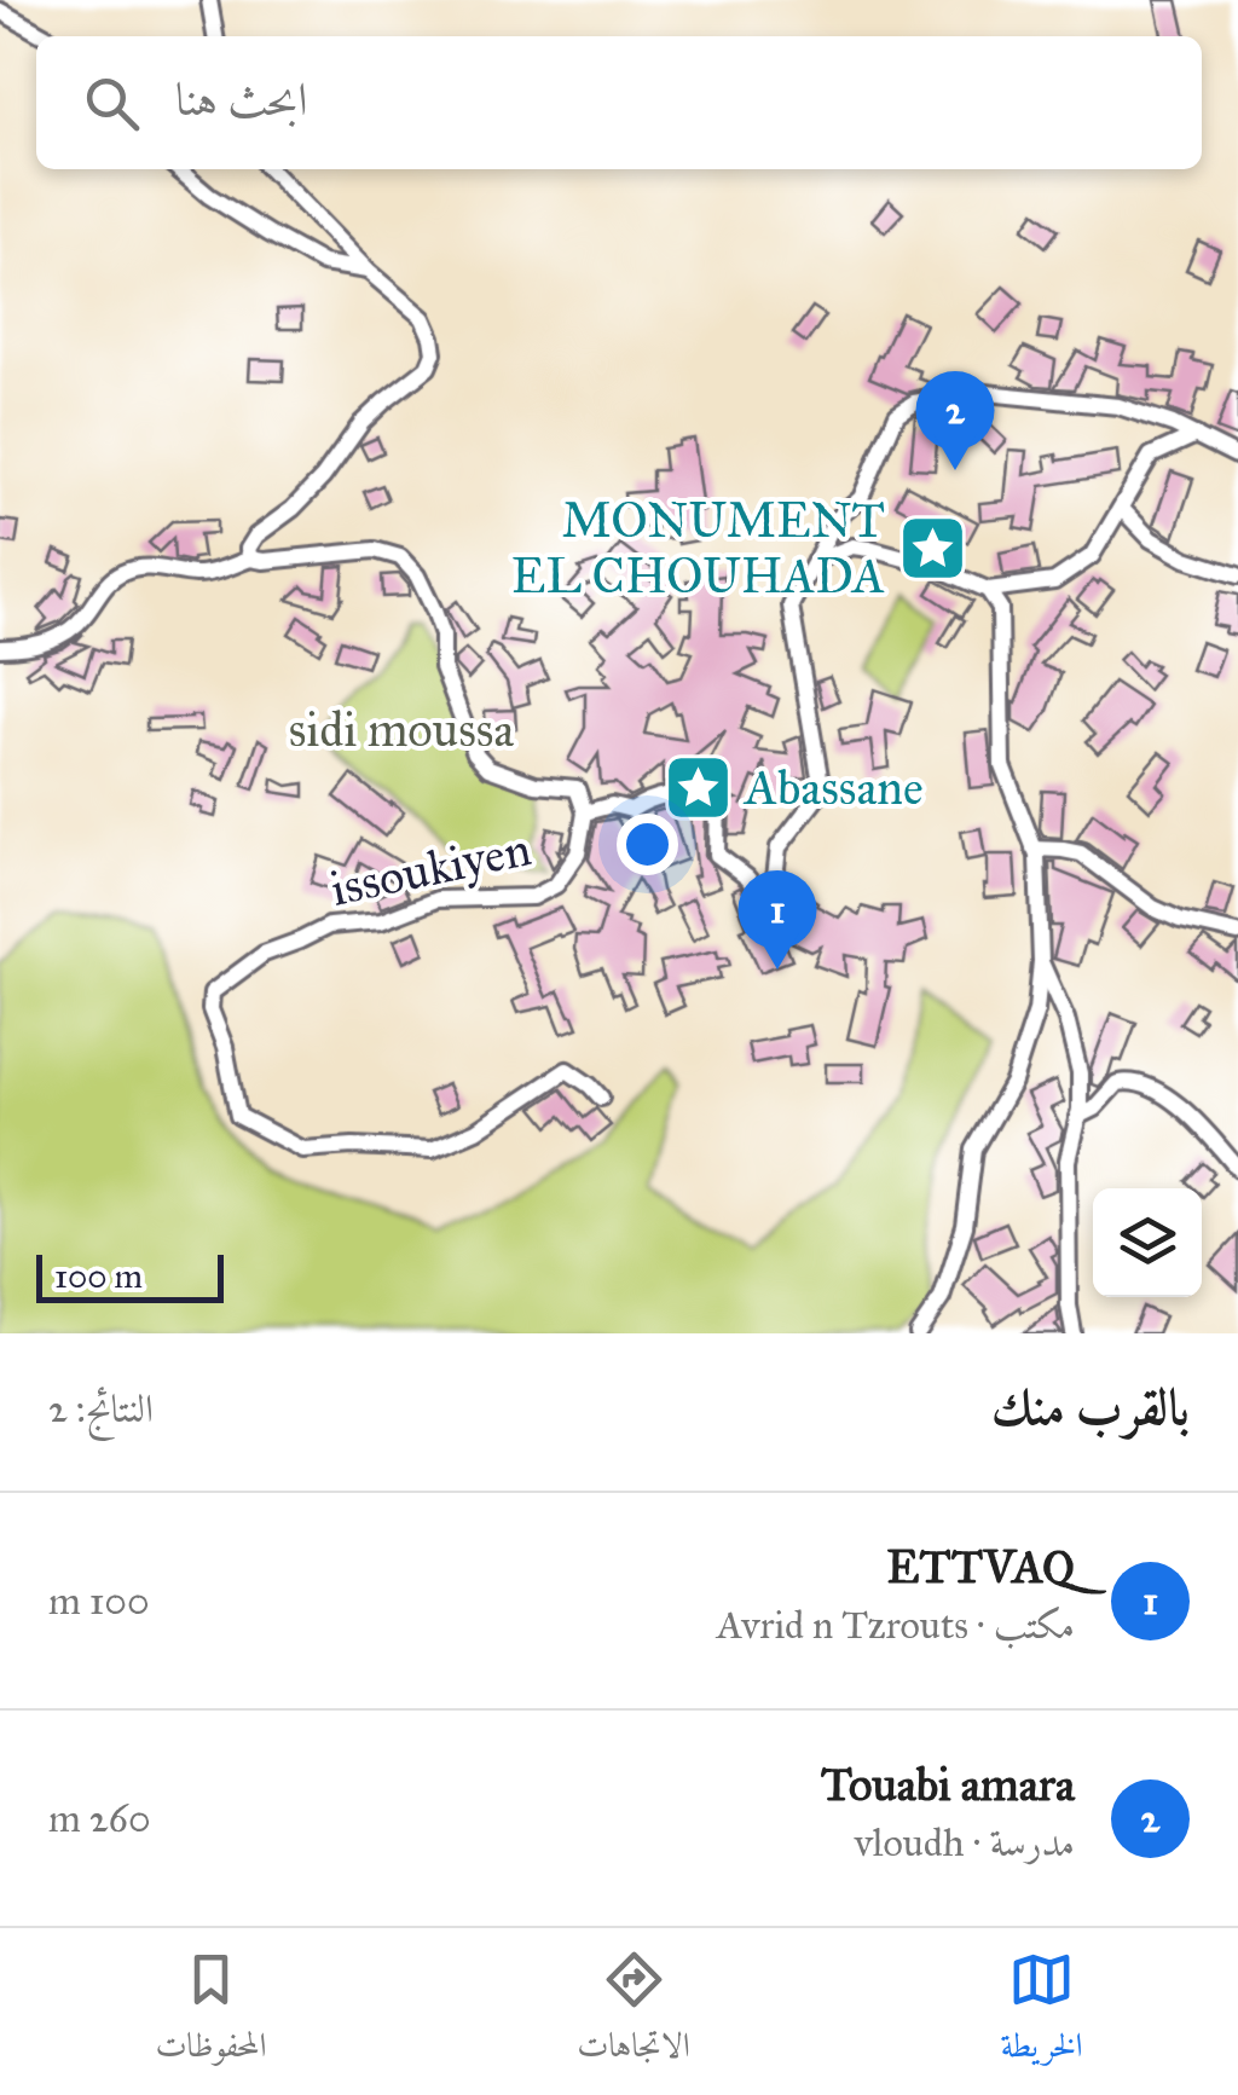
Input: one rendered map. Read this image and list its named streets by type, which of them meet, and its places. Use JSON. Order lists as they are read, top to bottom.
{
  "streets": {
    "street": ["issoukiyen"]
  },
  "parks": ["sidi moussa"],
  "places": {
    "place": ["MONUMENT EL CHOUHADA", "Abassane"]
  },
  "scale_bar": "100 m",
  "page": {
    "search": "ابحث هنا",
    "pins": ["2", "1"],
    "scale": "100 m",
    "heading": ["بالقرب منك", "النتائج: 2"],
    "list": [
      {
        "mark": "1",
        "name": "ETTVAQ",
        "note": "مكتب · Avrid n Tzrouts",
        "value": "100 m"
      },
      {
        "mark": "2",
        "name": "Touabi amara",
        "note": "مدرسة · vloudh",
        "value": "260 m"
      }
    ],
    "nav": ["الخريطة", "الاتجاهات", "المحفوظات"]
  }
}
